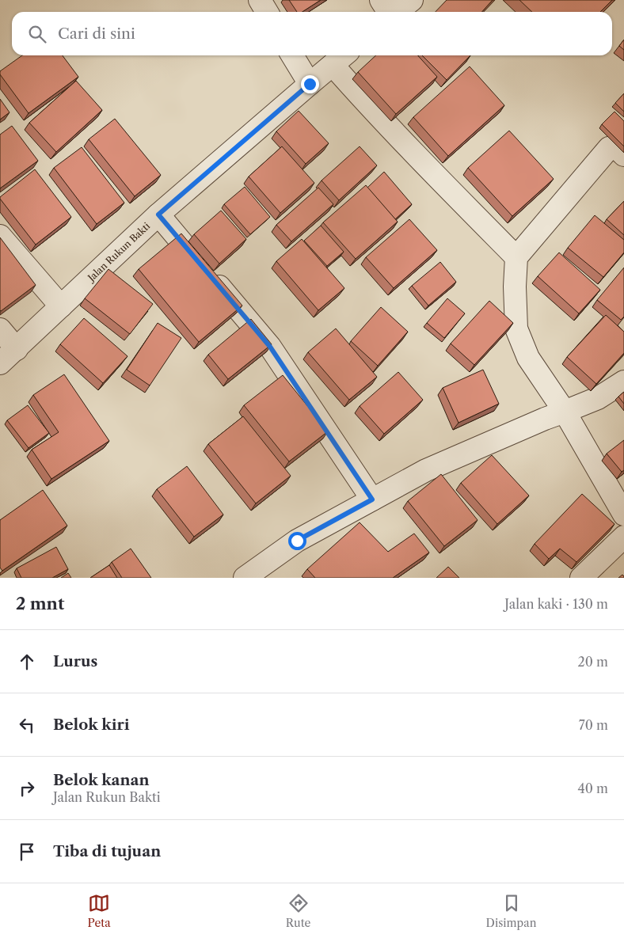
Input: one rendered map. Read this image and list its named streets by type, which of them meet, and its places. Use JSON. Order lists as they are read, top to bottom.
{
  "streets": {
    "street": ["Jalan Rukun Bakti"]
  },
  "page": {
    "search": "Cari di sini",
    "heading": ["2 mnt", "Jalan kaki · 130 m"],
    "list": [
      ["Lurus", "20 m"],
      ["Belok kiri", "70 m"],
      ["Belok kanan", "Jalan Rukun Bakti", "40 m"],
      "Tiba di tujuan"
    ],
    "nav": ["Peta", "Rute", "Disimpan"]
  }
}
